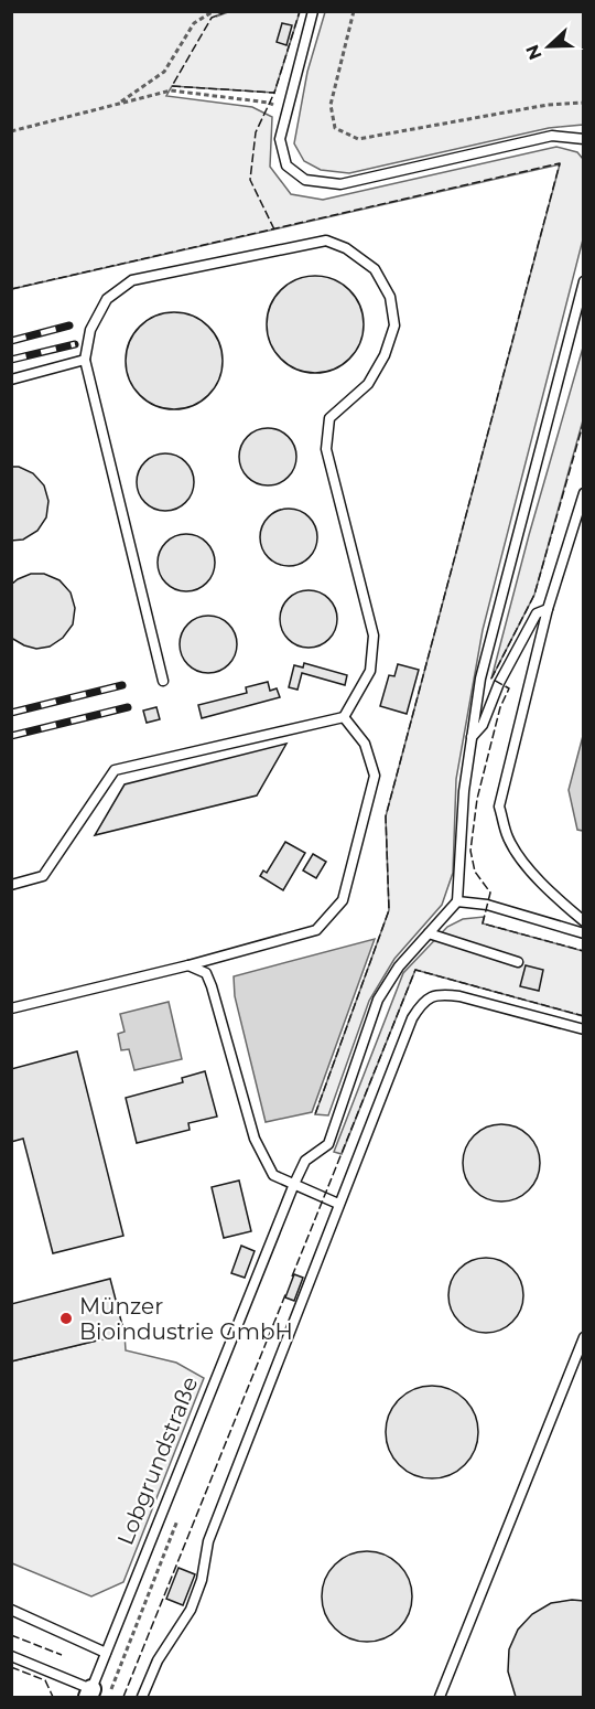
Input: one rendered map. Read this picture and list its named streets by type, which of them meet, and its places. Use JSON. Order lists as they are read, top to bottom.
{
  "streets": {
    "lane": ["Lobgrundstraße"]
  },
  "places": ["Münzer Bioindustrie GmbH"],
  "north": "left"
}
